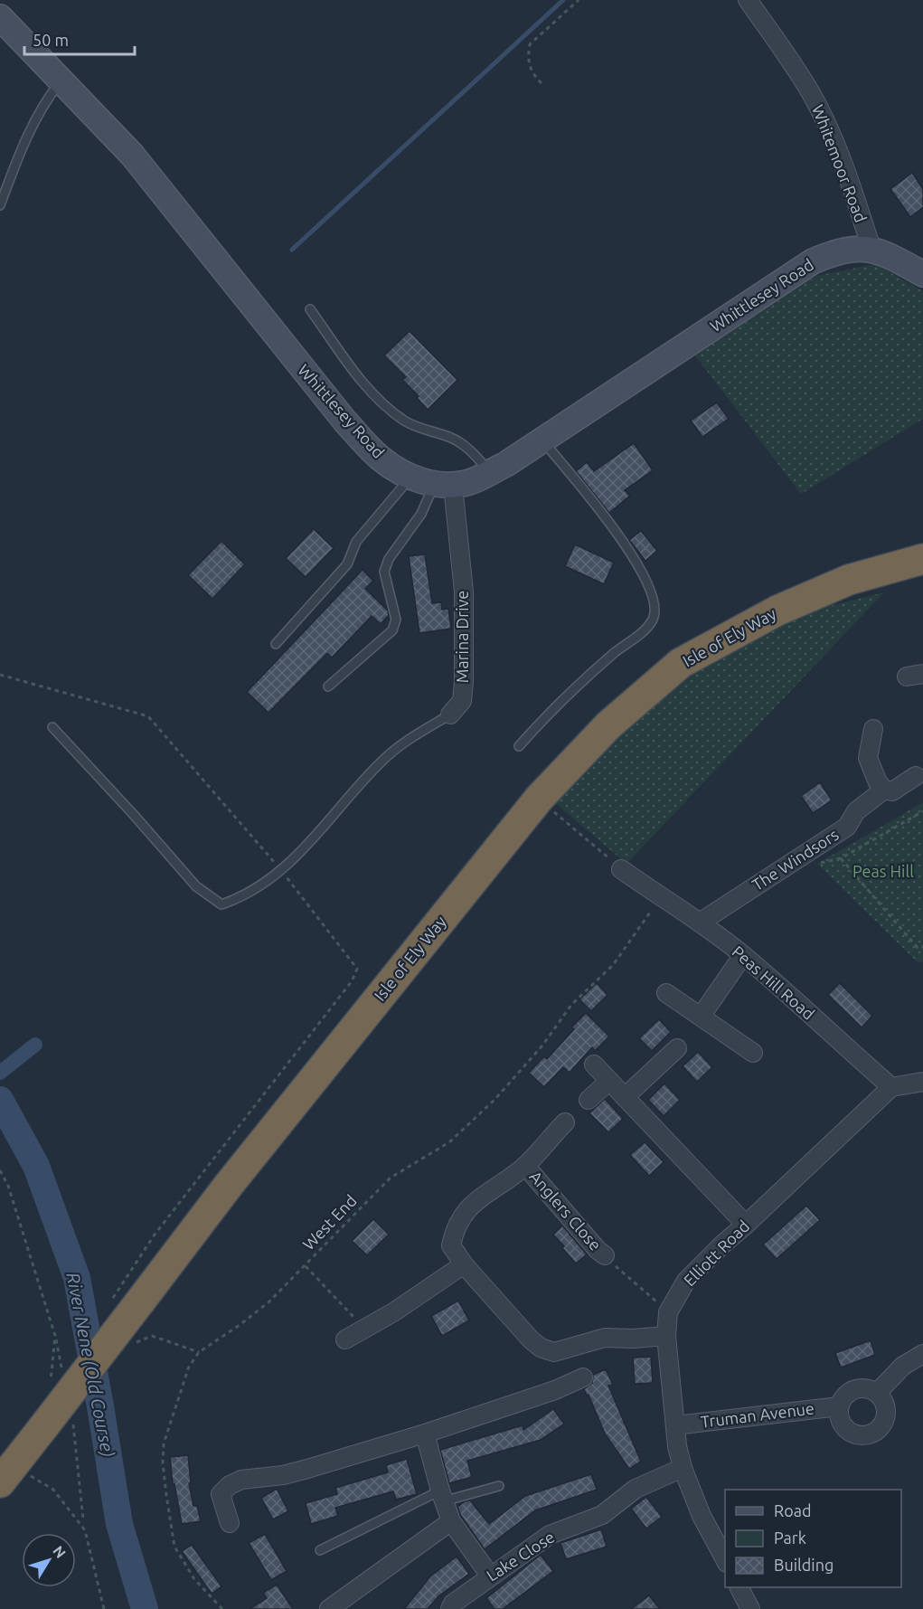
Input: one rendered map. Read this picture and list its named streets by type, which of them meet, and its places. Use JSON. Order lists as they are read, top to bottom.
{
  "streets": {
    "highway": ["Isle of Ely Way"],
    "street": [
      "Whitemoor Road",
      "Whittlesey Road",
      "Marina Drive",
      "The Windsors",
      "Peas Hill Road",
      "Anglers Close",
      "Elliott Road",
      "Truman Avenue",
      "Lake Close"
    ],
    "path": ["West End"]
  },
  "crossings": [
    ["Whitemoor Road", "Whittlesey Road"],
    ["Whittlesey Road", "Marina Drive"],
    ["The Windsors", "Peas Hill Road"],
    ["Peas Hill Road", "West End"],
    ["Peas Hill Road", "Elliott Road"],
    ["Elliott Road", "Truman Avenue"],
    ["Elliott Road", "Lake Close"]
  ],
  "water": ["River Nene (Old Course)"],
  "parks": ["Peas Hill"],
  "legend": ["Road", "Park", "Building"],
  "scale_bar": "50 m",
  "north": "top right"
}
